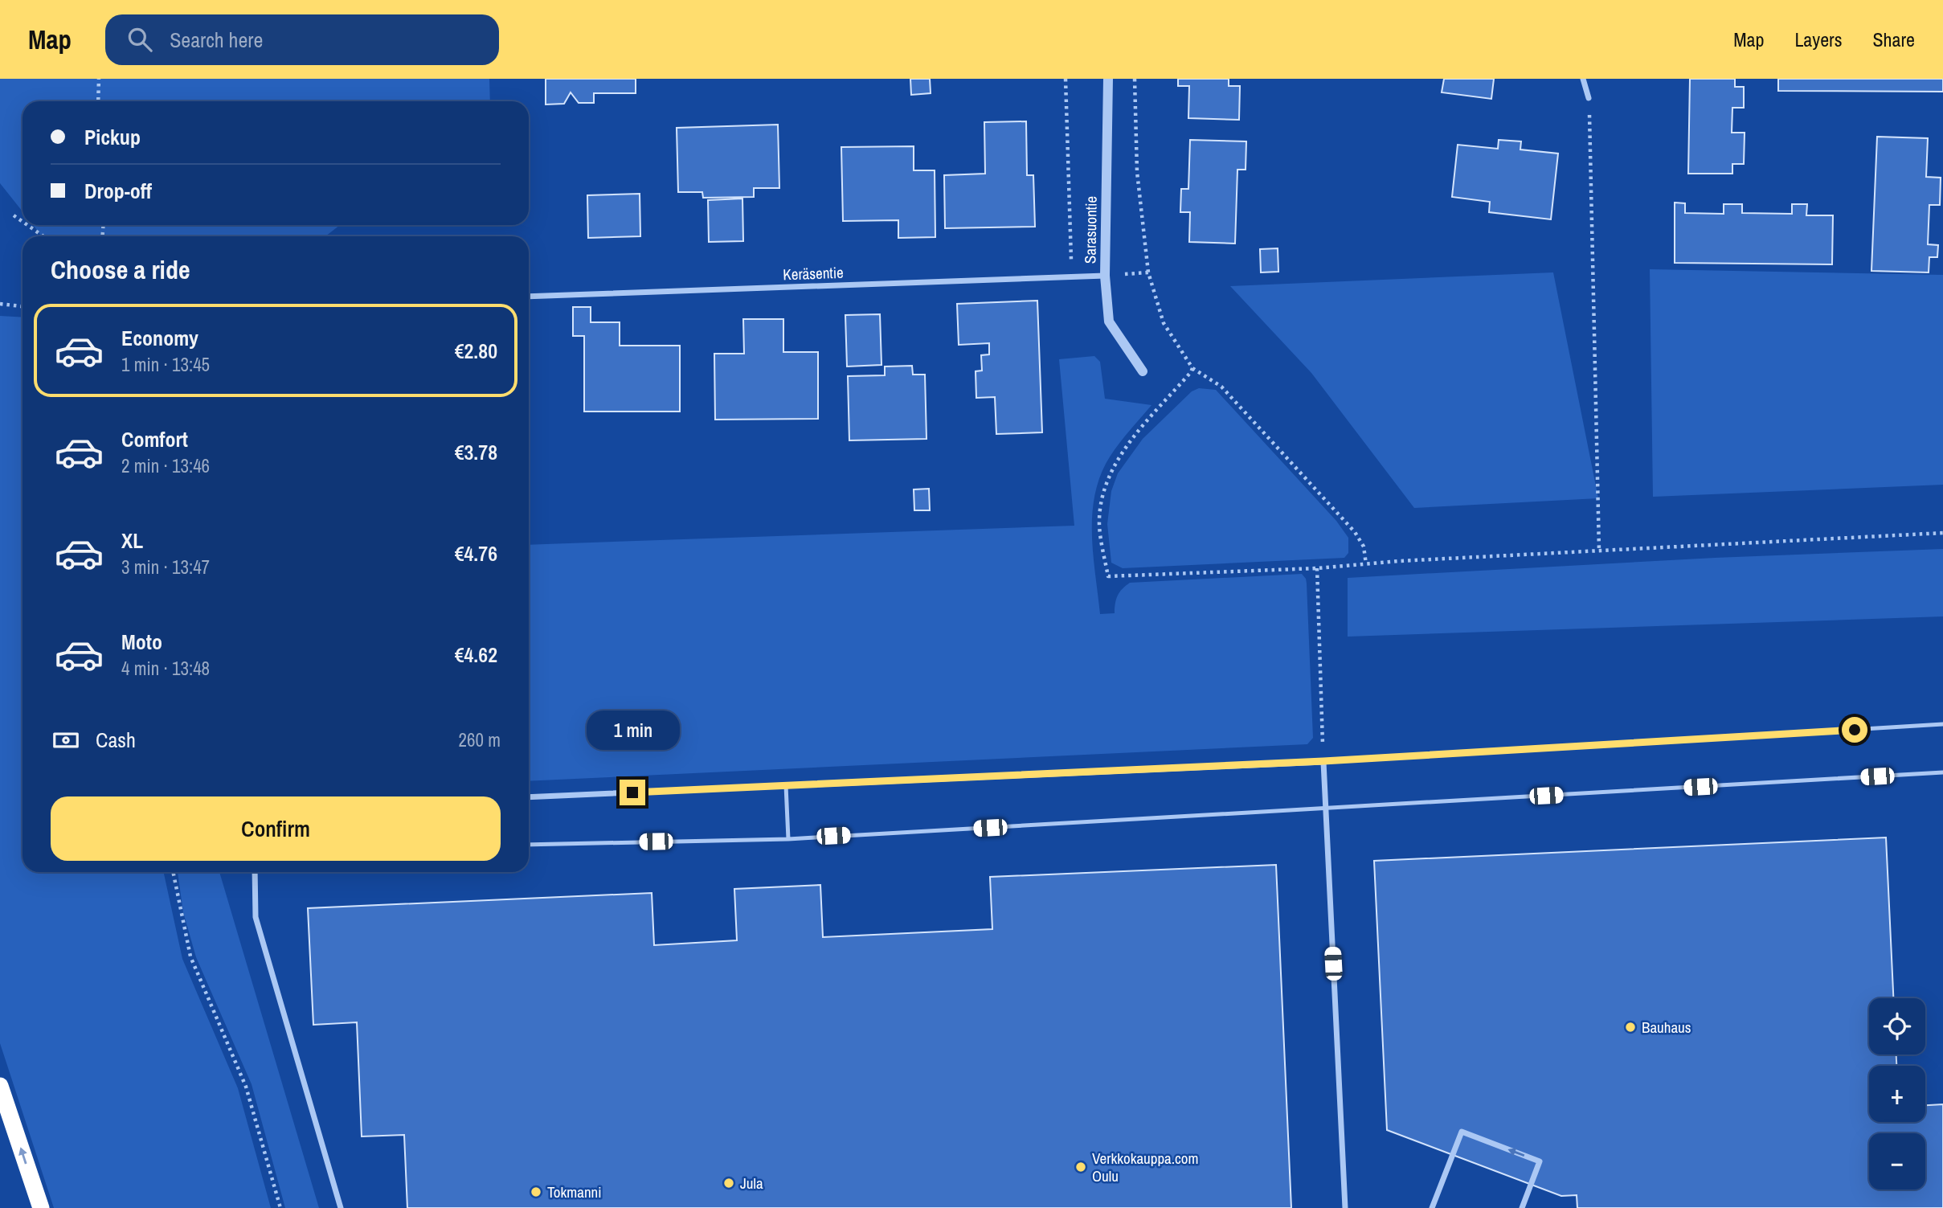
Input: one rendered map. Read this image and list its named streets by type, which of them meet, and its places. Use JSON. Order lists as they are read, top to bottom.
{
  "streets": {
    "street": ["Sarasuontie", "Keräsentie"]
  },
  "crossings": [
    ["Sarasuontie", "Keräsentie"]
  ],
  "places": [
    "Bauhaus",
    "Verkkokauppa.com Oulu",
    "Jula",
    "Tokmanni"
  ],
  "page": {
    "header": "Map",
    "search": "Search here",
    "nav": ["Map", "Layers", "Share"],
    "banner": ["Pickup", "Drop-off"],
    "heading": "Choose a ride",
    "list": [
      {
        "name": "Economy",
        "note": "1 min · 13:45",
        "value": "€2.80"
      },
      {
        "name": "Comfort",
        "note": "2 min · 13:46",
        "value": "€3.78"
      },
      {
        "name": "XL",
        "note": "3 min · 13:47",
        "value": "€4.76"
      },
      {
        "name": "Moto",
        "note": "4 min · 13:48",
        "value": "€4.62"
      }
    ],
    "pay": ["Cash", "260 m"],
    "bubble": "1 min",
    "buttons": "Confirm",
    "map_buttons": ["+", "−"]
  }
}
